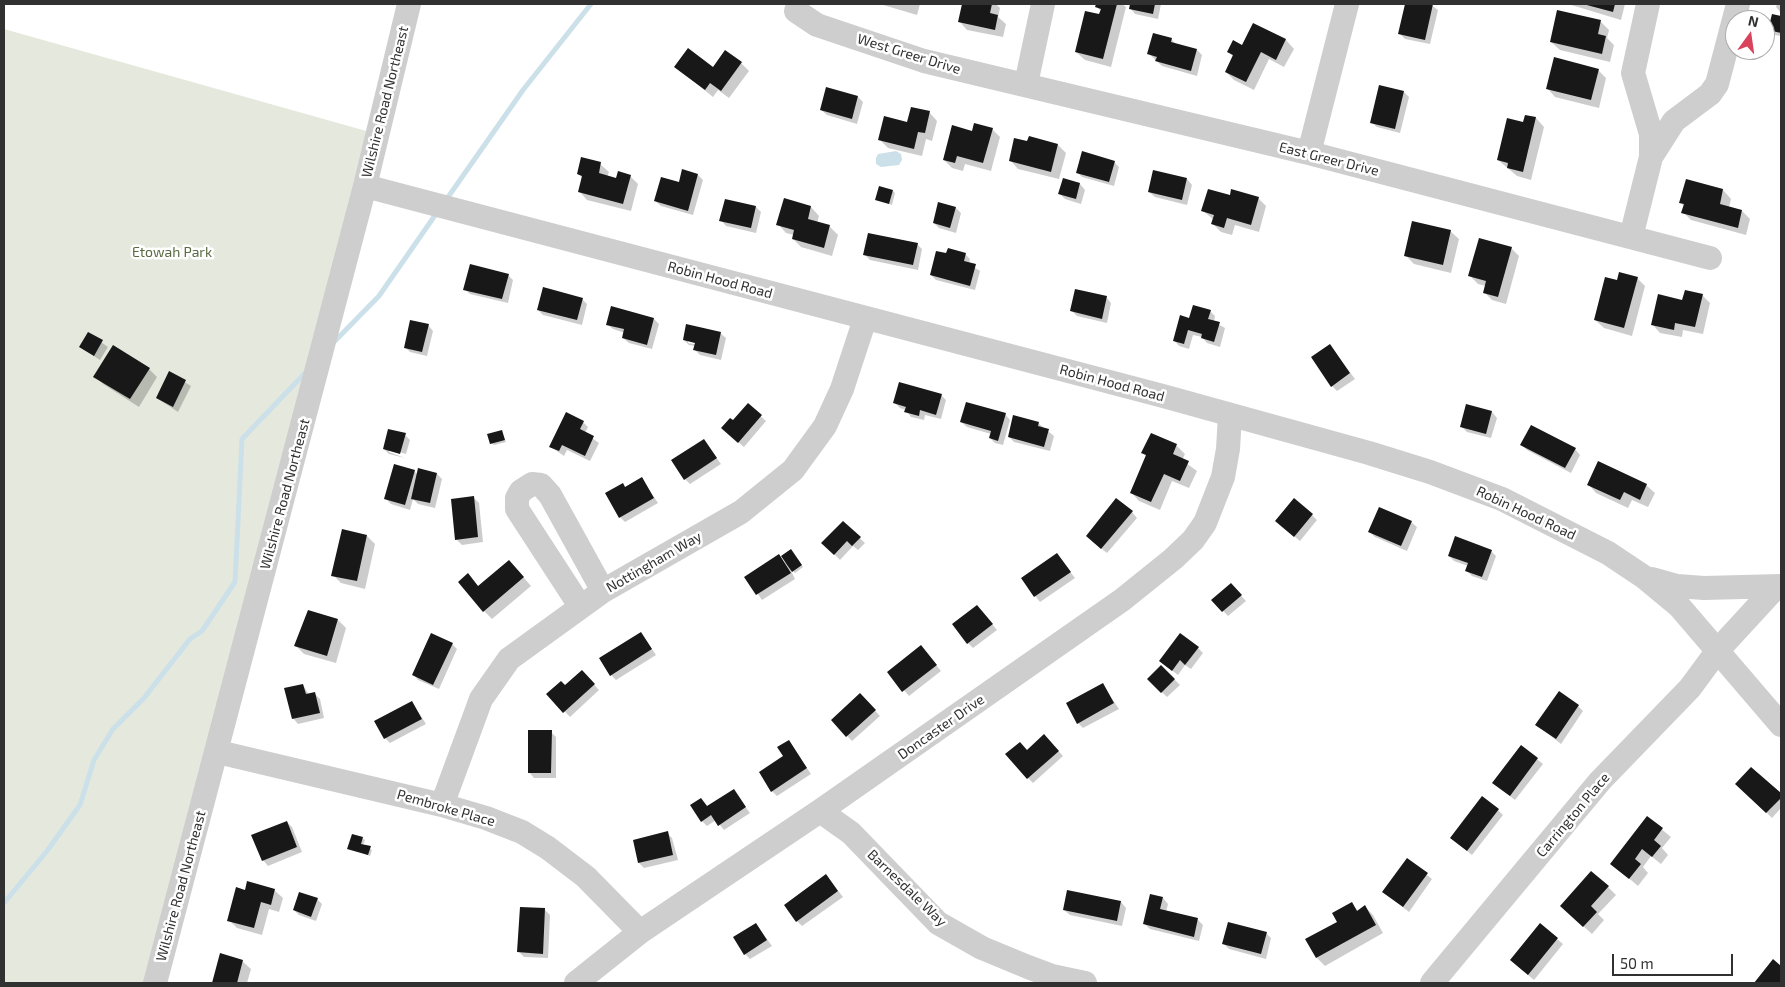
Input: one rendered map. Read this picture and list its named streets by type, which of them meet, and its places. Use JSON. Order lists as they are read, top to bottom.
{
  "streets": {
    "street": [
      "West Greer Drive",
      "Wilshire Road Northeast",
      "East Greer Drive",
      "Robin Hood Road",
      "Nottingham Way",
      "Doncaster Drive",
      "Pembroke Place",
      "Carrington Place",
      "Barnesdale Way"
    ]
  },
  "crossings": [
    ["West Greer Drive", "East Greer Drive"],
    ["Wilshire Road Northeast", "Robin Hood Road"],
    ["Wilshire Road Northeast", "Pembroke Place"],
    ["Robin Hood Road", "Nottingham Way"],
    ["Robin Hood Road", "Doncaster Drive"],
    ["Robin Hood Road", "Carrington Place"],
    ["Nottingham Way", "Pembroke Place"],
    ["Doncaster Drive", "Pembroke Place"],
    ["Doncaster Drive", "Barnesdale Way"]
  ],
  "parks": ["Etowah Park"],
  "scale_bar": "50 m",
  "north": "top"
}
